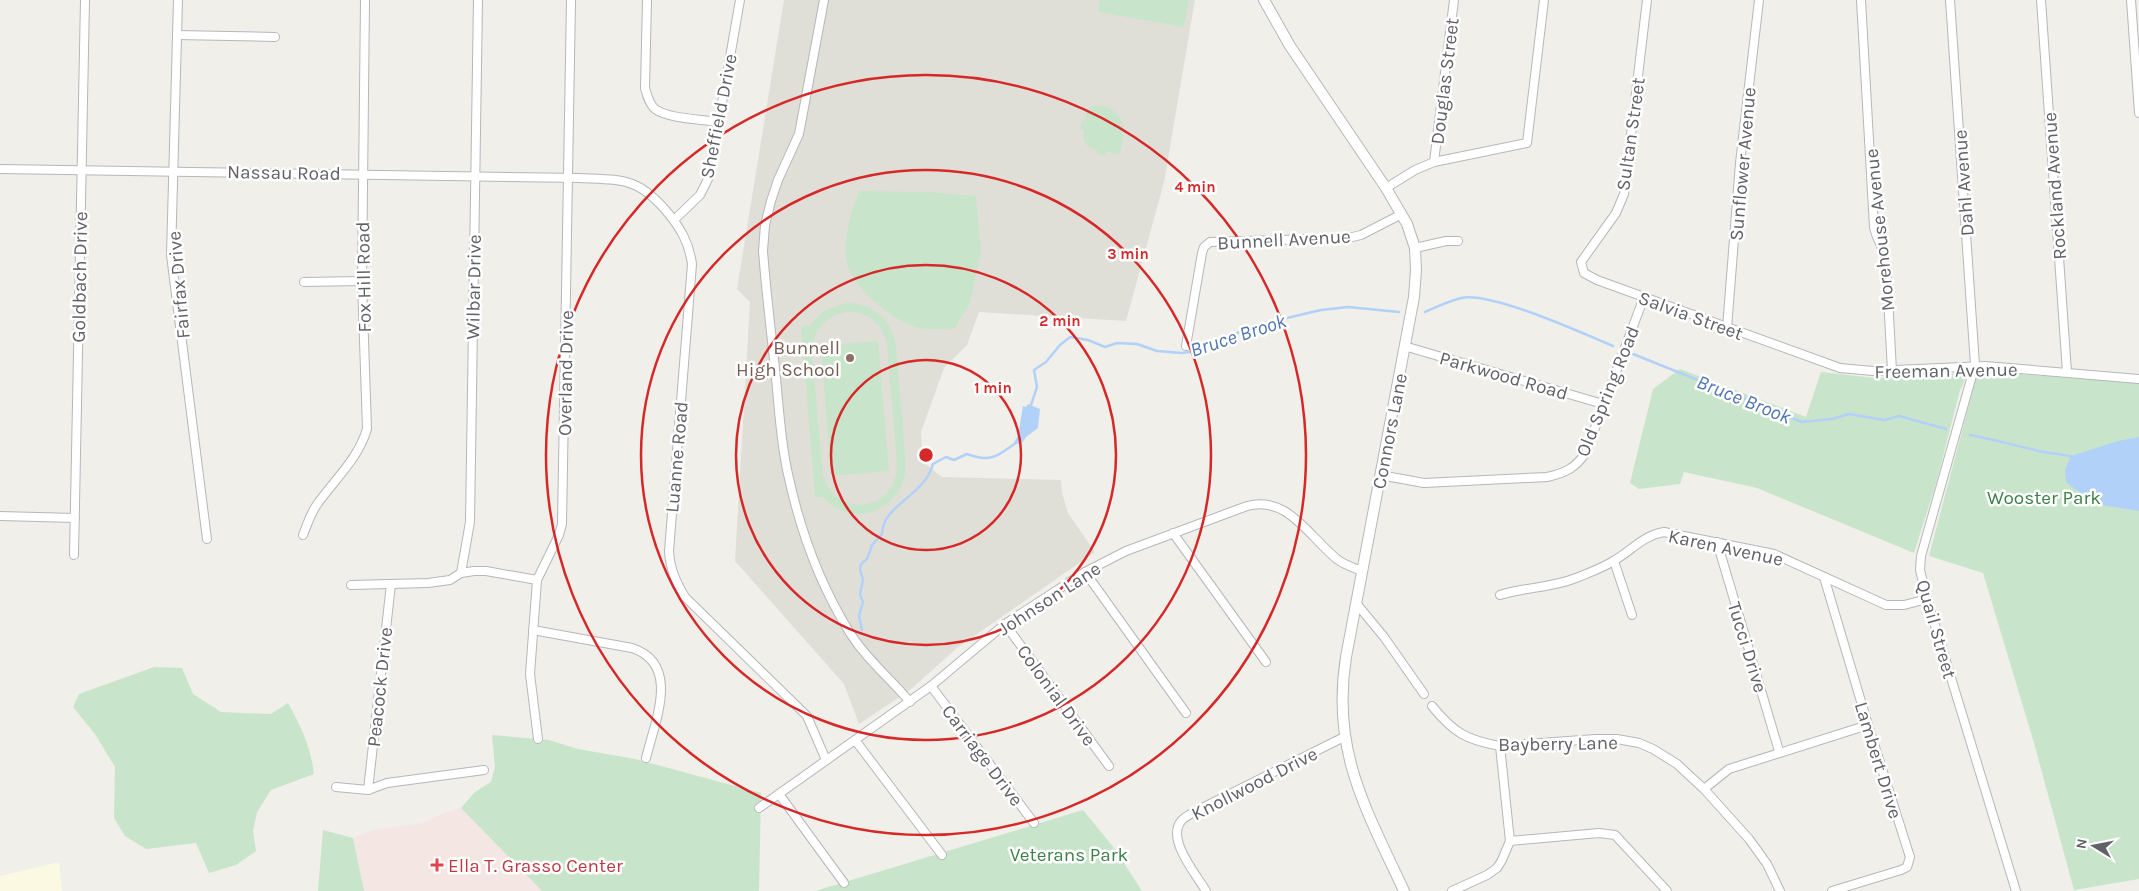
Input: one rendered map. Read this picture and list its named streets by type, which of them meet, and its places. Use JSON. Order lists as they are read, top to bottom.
{
  "streets": {
    "street": [
      "Douglas Street",
      "Sheffield Drive",
      "Sultan Street",
      "Sunflower Avenue",
      "Nassau Road",
      "Dahl Avenue",
      "Rockland Avenue",
      "Morehouse Avenue",
      "Bunnell Avenue",
      "Goldbach Drive",
      "Fox Hill Road",
      "Fairfax Drive",
      "Wilbar Drive",
      "Salvia Street",
      "Freeman Avenue",
      "Overland Drive",
      "Parkwood Road",
      "Old Spring Road",
      "Connors Lane",
      "Luanne Road",
      "Karen Avenue",
      "Johnson Lane",
      "Quail Street",
      "Tucci Drive",
      "Peacock Drive",
      "Colonial Drive",
      "Bayberry Lane",
      "Carriage Drive",
      "Lambert Drive",
      "Knollwood Drive"
    ]
  },
  "crossings": [
    ["Sheffield Drive", "Luanne Road"],
    ["Sultan Street", "Salvia Street"],
    ["Sunflower Avenue", "Salvia Street"],
    ["Nassau Road", "Goldbach Drive"],
    ["Nassau Road", "Fox Hill Road"],
    ["Nassau Road", "Fairfax Drive"],
    ["Nassau Road", "Wilbar Drive"],
    ["Nassau Road", "Overland Drive"],
    ["Nassau Road", "Luanne Road"],
    ["Dahl Avenue", "Freeman Avenue"],
    ["Dahl Avenue", "Quail Street"],
    ["Rockland Avenue", "Freeman Avenue"],
    ["Morehouse Avenue", "Freeman Avenue"],
    ["Bunnell Avenue", "Connors Lane"],
    ["Salvia Street", "Freeman Avenue"],
    ["Salvia Street", "Old Spring Road"],
    ["Freeman Avenue", "Quail Street"],
    ["Overland Drive", "Luanne Road"],
    ["Parkwood Road", "Old Spring Road"],
    ["Parkwood Road", "Connors Lane"],
    ["Old Spring Road", "Connors Lane"],
    ["Connors Lane", "Johnson Lane"],
    ["Connors Lane", "Knollwood Drive"],
    ["Luanne Road", "Johnson Lane"],
    ["Karen Avenue", "Quail Street"],
    ["Karen Avenue", "Tucci Drive"],
    ["Karen Avenue", "Lambert Drive"],
    ["Johnson Lane", "Colonial Drive"],
    ["Johnson Lane", "Carriage Drive"]
  ],
  "water": ["Bruce Brook"],
  "parks": ["Wooster Park", "Veterans Park"],
  "places": {
    "other": ["Bunnell High School"],
    "health": ["Ella T. Grasso Center"]
  },
  "north": "left",
  "rings": [
    "4 min",
    "3 min",
    "2 min",
    "1 min"
  ]
}
